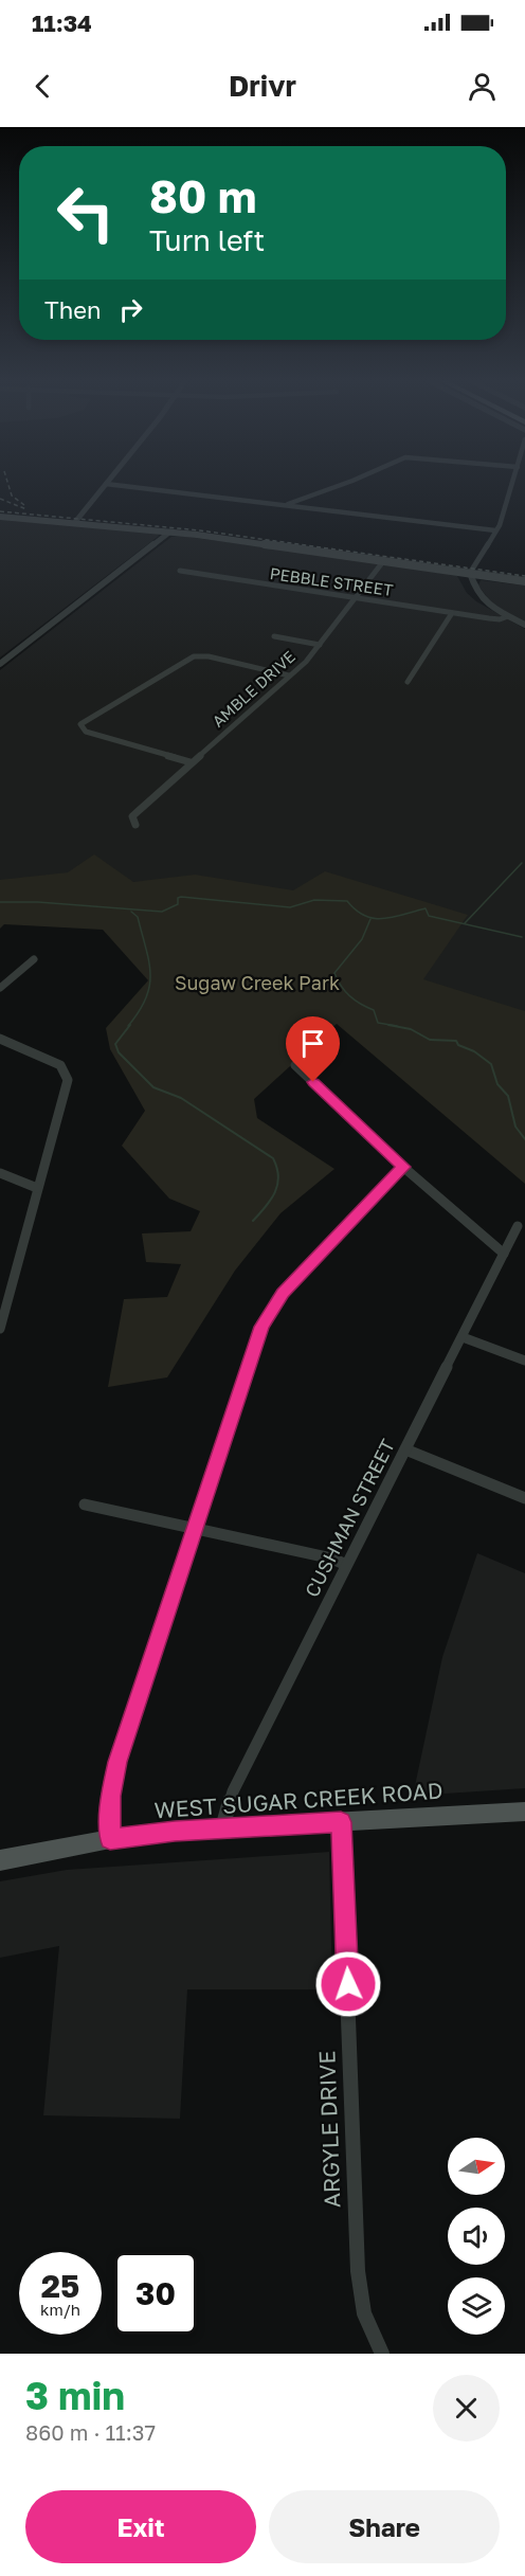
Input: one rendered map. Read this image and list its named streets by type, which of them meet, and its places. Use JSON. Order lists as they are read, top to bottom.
{
  "streets": {
    "main road": ["WEST SUGAR CREEK ROAD"],
    "street": [
      "PEBBLE STREET",
      "AMBLE DRIVE",
      "CUSHMAN STREET",
      "ARGYLE DRIVE"
    ]
  },
  "crossings": [
    ["PEBBLE STREET", "AMBLE DRIVE"],
    ["CUSHMAN STREET", "WEST SUGAR CREEK ROAD"],
    ["WEST SUGAR CREEK ROAD", "ARGYLE DRIVE"]
  ],
  "parks": ["Sugaw Creek Park"],
  "north": "right",
  "page": {
    "status": "11:34",
    "header": "Drivr",
    "turn": ["80 m", "Turn left"],
    "then": "Then",
    "speed": "25 km/h",
    "limit": "30",
    "heading": ["3 min", "860 m · 11:37"],
    "buttons": ["Exit", "Share"]
  }
}
